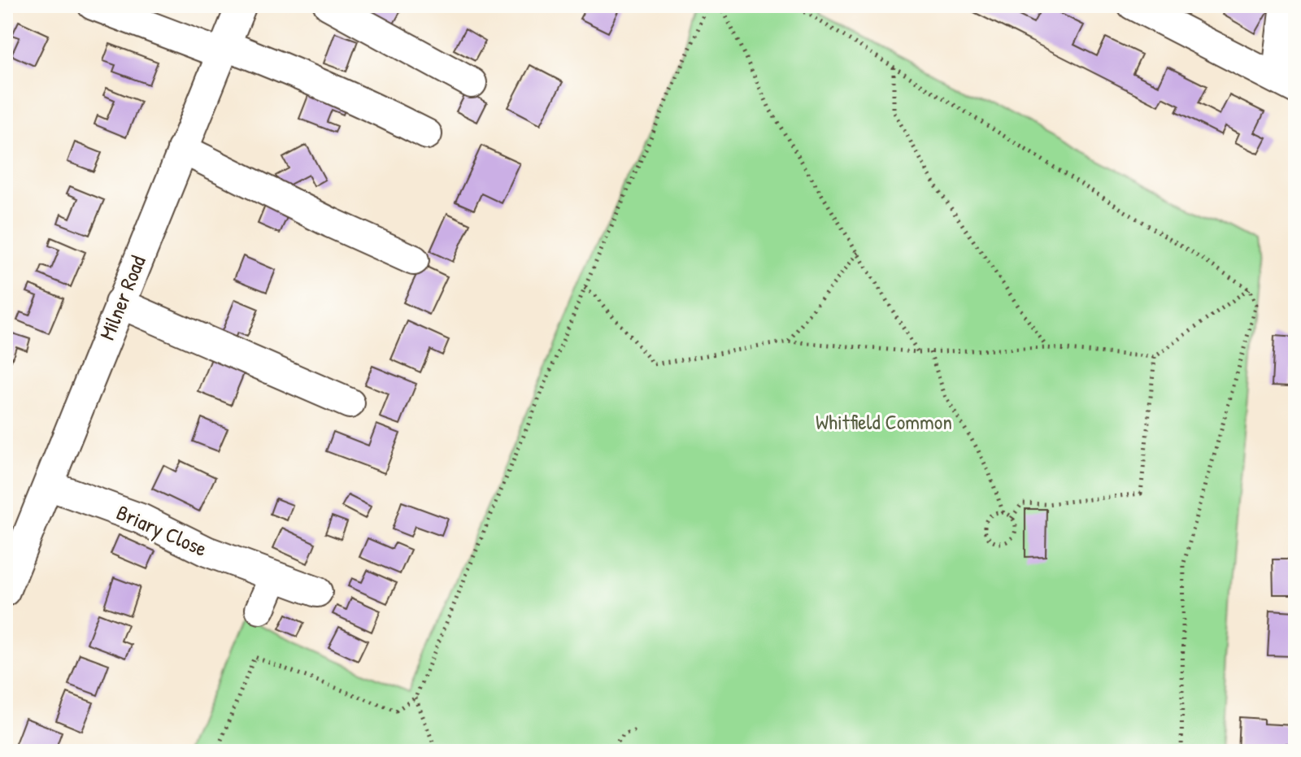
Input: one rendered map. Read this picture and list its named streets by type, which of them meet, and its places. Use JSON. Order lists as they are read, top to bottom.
{
  "streets": {
    "street": ["Milner Road", "Briary Close"]
  },
  "crossings": [
    ["Milner Road", "Briary Close"]
  ],
  "parks": ["Whitfield Common"]
}
